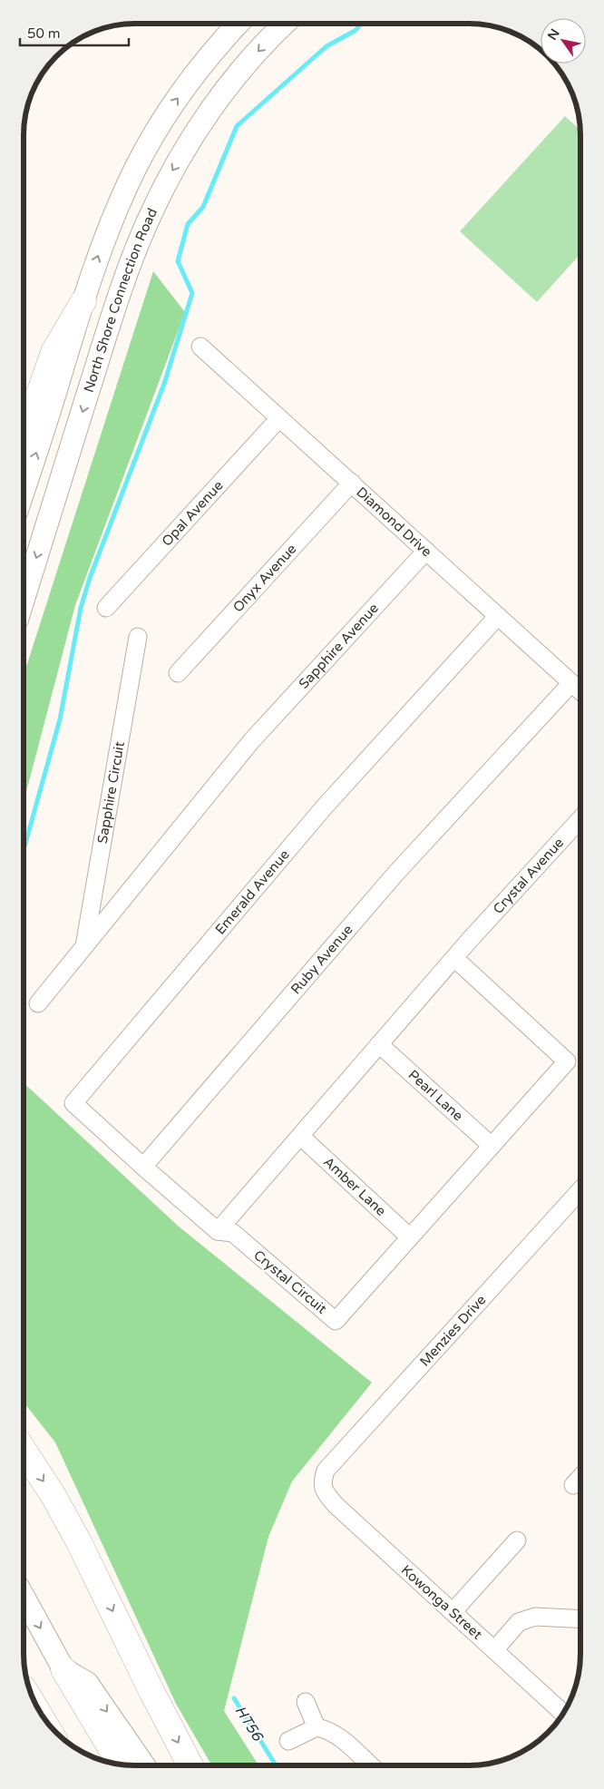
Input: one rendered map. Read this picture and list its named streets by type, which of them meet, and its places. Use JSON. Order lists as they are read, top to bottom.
{
  "streets": {
    "main road": ["North Shore Connection Road"],
    "street": [
      "Opal Avenue",
      "Diamond Drive",
      "Onyx Avenue",
      "Sapphire Avenue",
      "Sapphire Circuit",
      "Crystal Avenue",
      "Emerald Avenue",
      "Ruby Avenue",
      "Pearl Lane",
      "Amber Lane",
      "Crystal Circuit",
      "Menzies Drive",
      "Kowonga Street"
    ]
  },
  "crossings": [
    ["Opal Avenue", "Diamond Drive"],
    ["Diamond Drive", "Onyx Avenue"],
    ["Diamond Drive", "Sapphire Avenue"],
    ["Diamond Drive", "Emerald Avenue"],
    ["Diamond Drive", "Ruby Avenue"],
    ["Sapphire Avenue", "Sapphire Circuit"],
    ["Crystal Avenue", "Crystal Circuit"],
    ["Emerald Avenue", "Ruby Avenue"],
    ["Pearl Lane", "Crystal Circuit"],
    ["Amber Lane", "Crystal Circuit"],
    ["Menzies Drive", "Kowonga Street"]
  ],
  "water": ["HT56"],
  "scale_bar": "50 m",
  "north": "top left"
}
